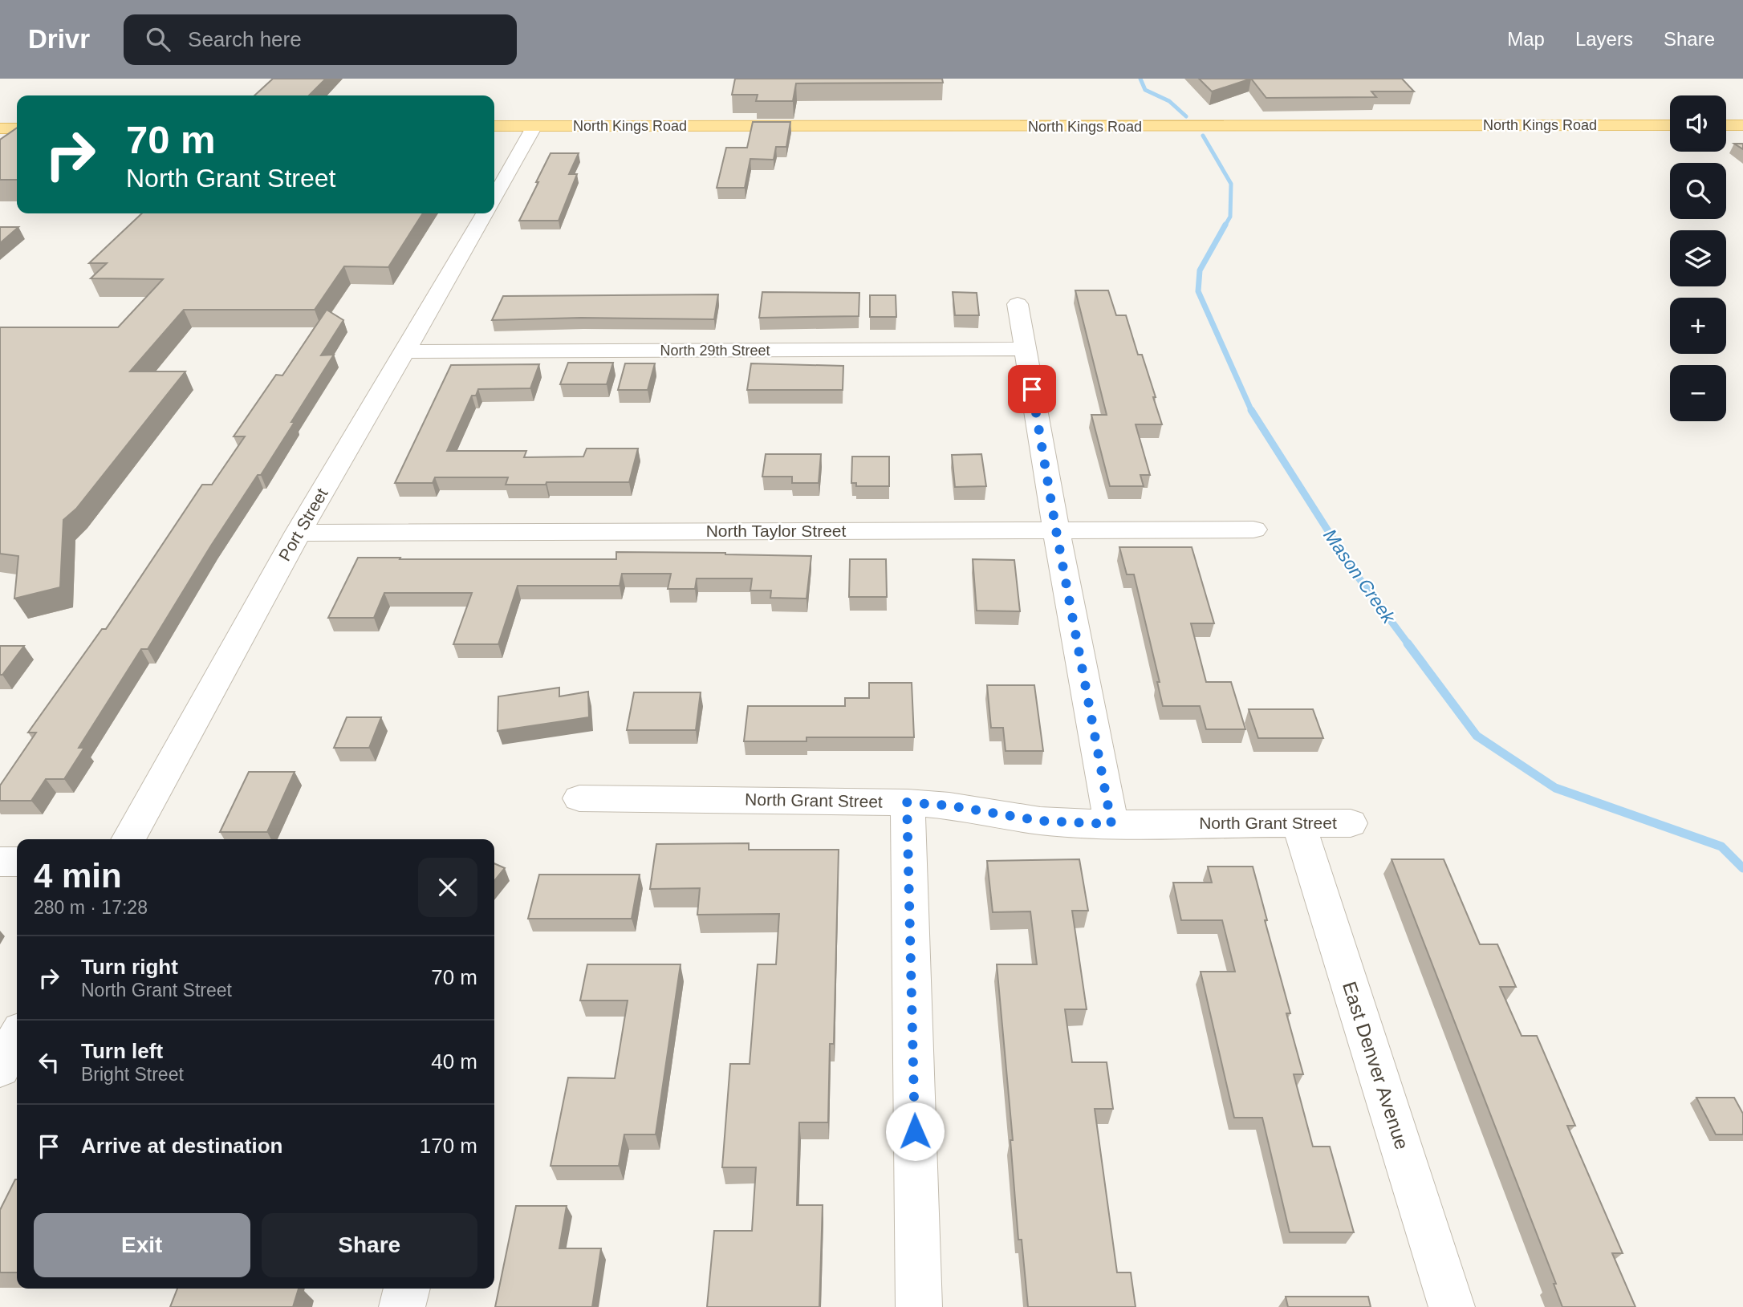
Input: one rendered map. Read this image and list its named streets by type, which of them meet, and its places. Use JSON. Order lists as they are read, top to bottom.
{
  "streets": {
    "main road": ["North Kings Road"],
    "street": [
      "North 29th Street",
      "Port Street",
      "North Taylor Street",
      "North Grant Street",
      "East Denver Avenue"
    ]
  },
  "crossings": [
    ["North 29th Street", "Port Street"],
    ["Port Street", "North Taylor Street"],
    ["North Grant Street", "East Denver Avenue"]
  ],
  "water": ["Mason Creek"],
  "page": {
    "header": "Drivr",
    "search": "Search here",
    "nav": ["Map", "Layers", "Share"],
    "map_buttons": ["+", "−"],
    "turn": ["70 m", "North Grant Street"],
    "heading": ["4 min", "280 m · 17:28"],
    "list": [
      {
        "name": "Turn right",
        "note": "North Grant Street",
        "value": "70 m"
      },
      {
        "name": "Turn left",
        "note": "Bright Street",
        "value": "40 m"
      },
      {
        "name": "Arrive at destination",
        "value": "170 m"
      }
    ],
    "buttons": ["Exit", "Share"]
  }
}
